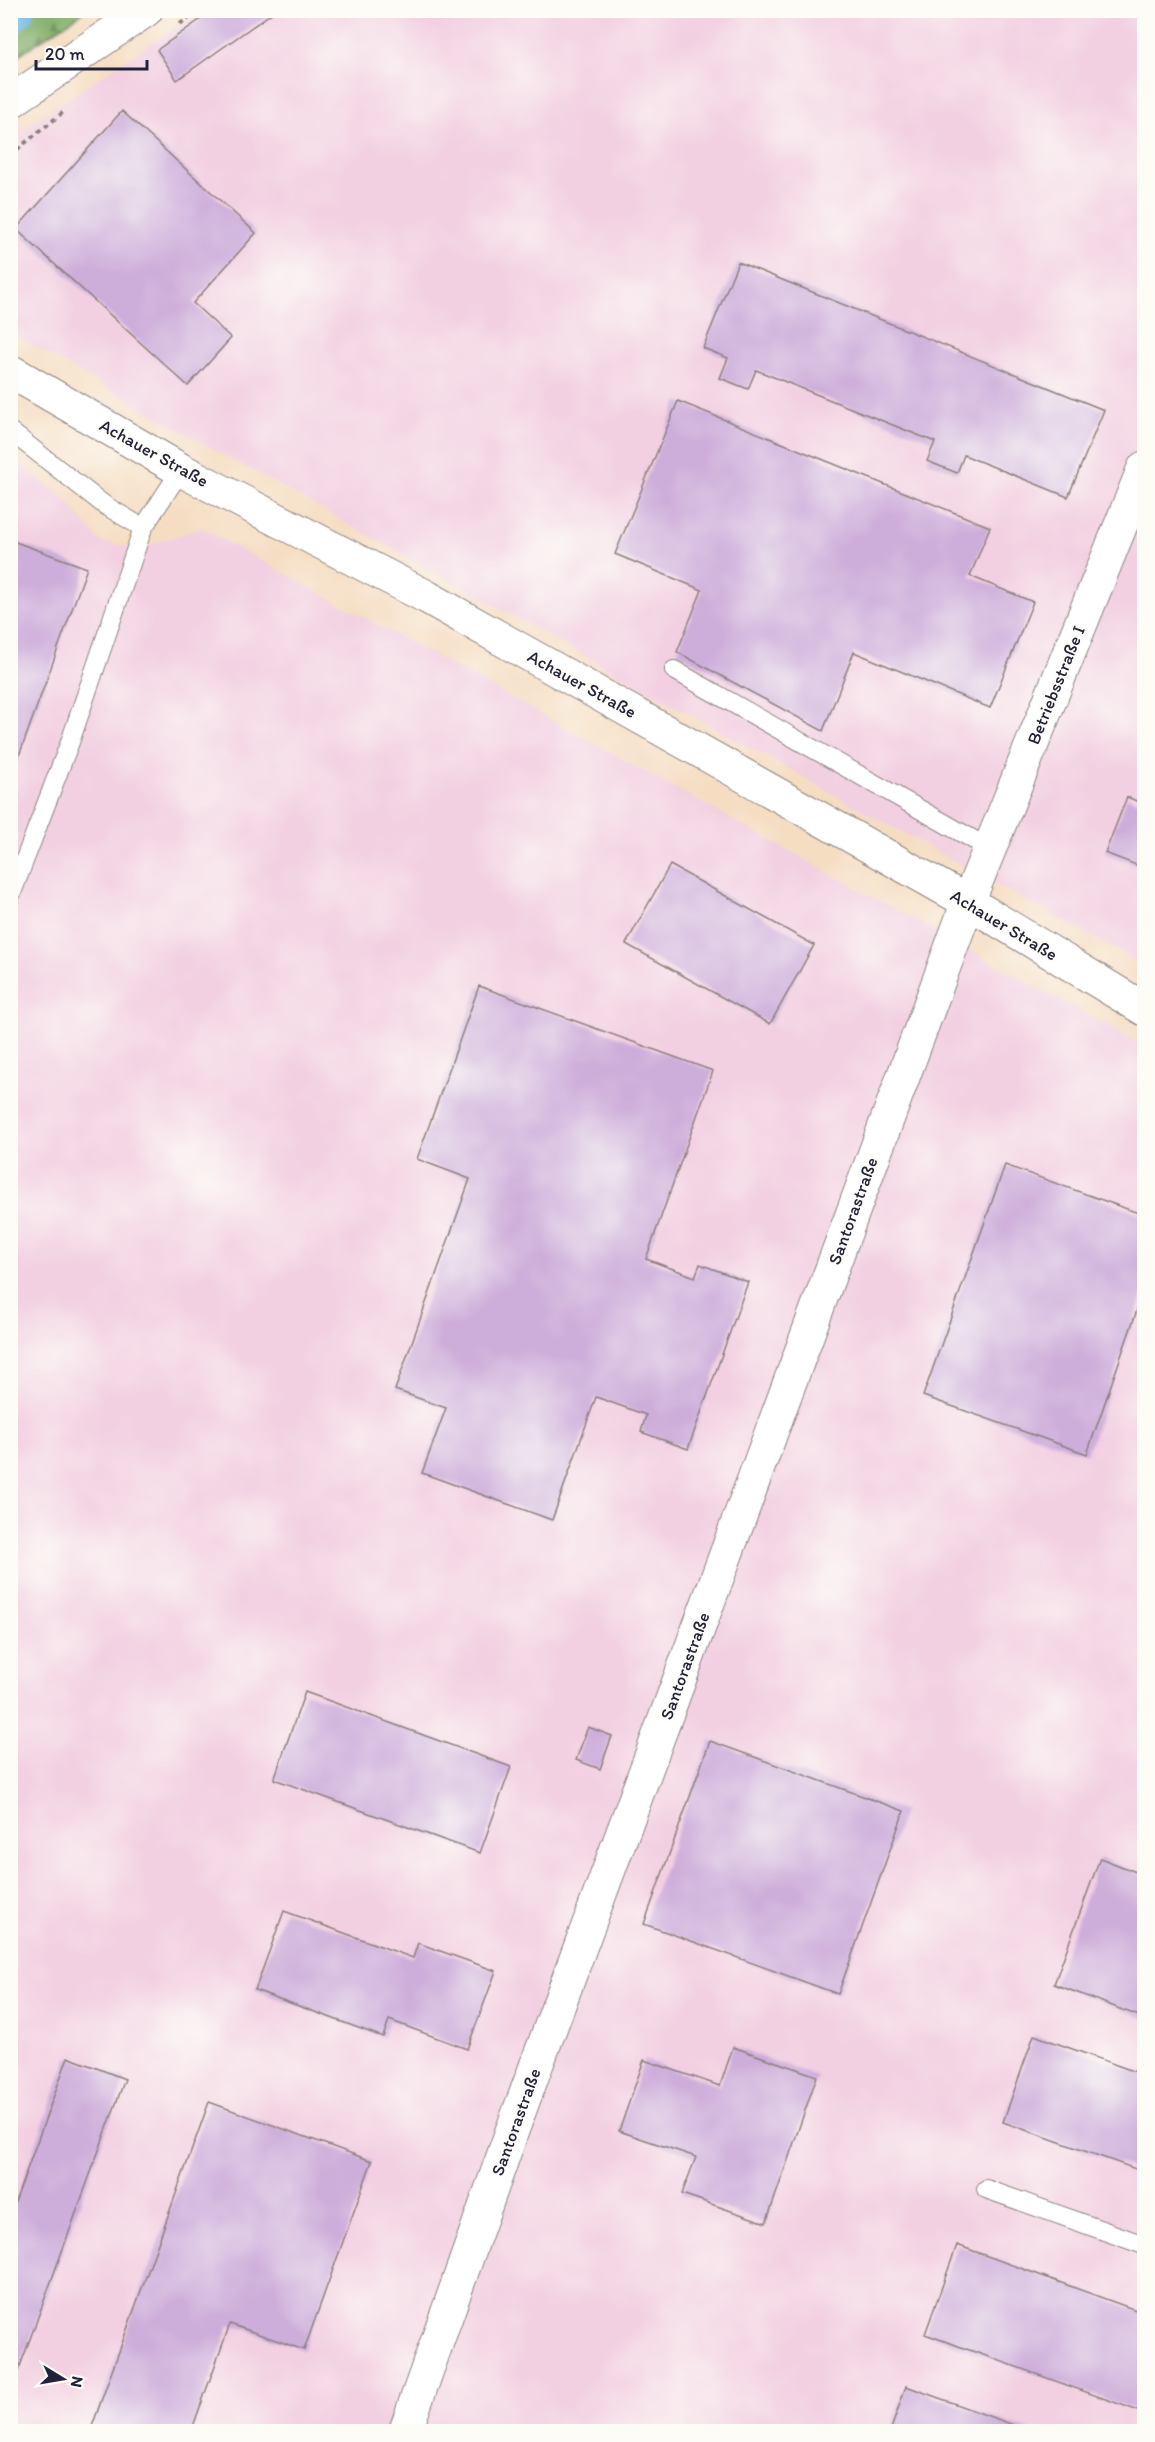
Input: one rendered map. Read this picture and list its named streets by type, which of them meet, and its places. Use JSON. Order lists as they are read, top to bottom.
{
  "streets": {
    "street": ["Achauer Straße", "Betriebsstraße I", "Santorastraße"]
  },
  "crossings": [
    ["Achauer Straße", "Betriebsstraße I"],
    ["Achauer Straße", "Santorastraße"],
    ["Betriebsstraße I", "Santorastraße"]
  ],
  "scale_bar": "20 m",
  "north": "right"
}
